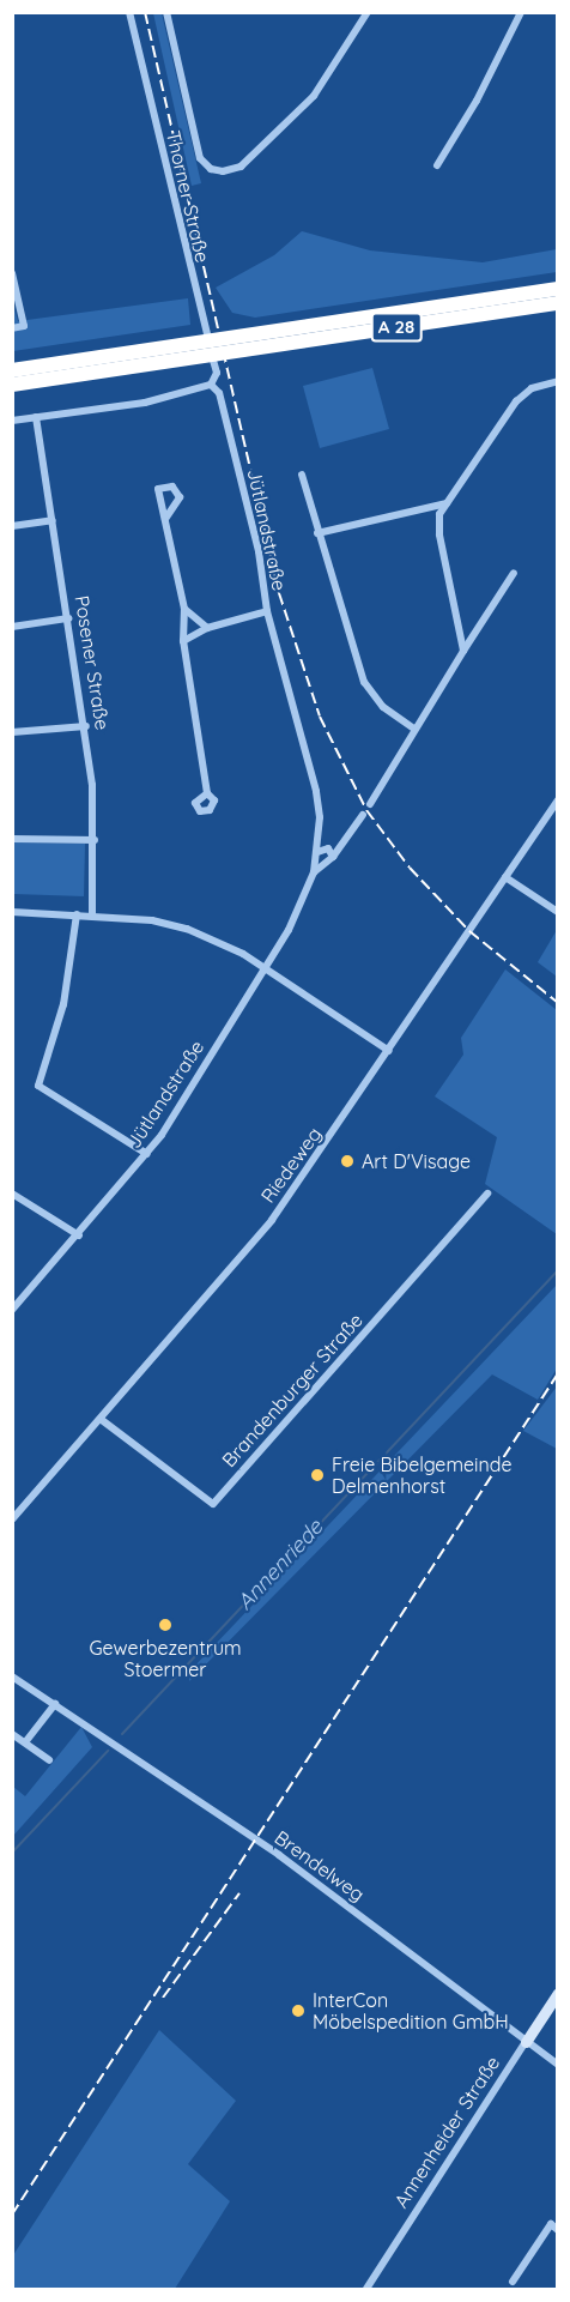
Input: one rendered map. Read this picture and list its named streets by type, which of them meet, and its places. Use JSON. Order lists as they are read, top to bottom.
{
  "streets": {
    "highway": ["A 28"],
    "street": [
      "Thorner Straße",
      "Jütlandstraße",
      "Posener Straße",
      "Riedeweg",
      "Brandenburger Straße",
      "Brendelweg",
      "Annenheider Straße"
    ]
  },
  "crossings": [
    ["Thorner Straße", "Jütlandstraße"],
    ["Riedeweg", "Brandenburger Straße"],
    ["Brendelweg", "Annenheider Straße"]
  ],
  "water": ["Annenriede"],
  "places": [
    "Art D'Visage",
    "Freie Bibelgemeinde Delmenhorst",
    "Gewerbezentrum Stoermer",
    "InterCon Möbelspedition GmbH"
  ]
}
